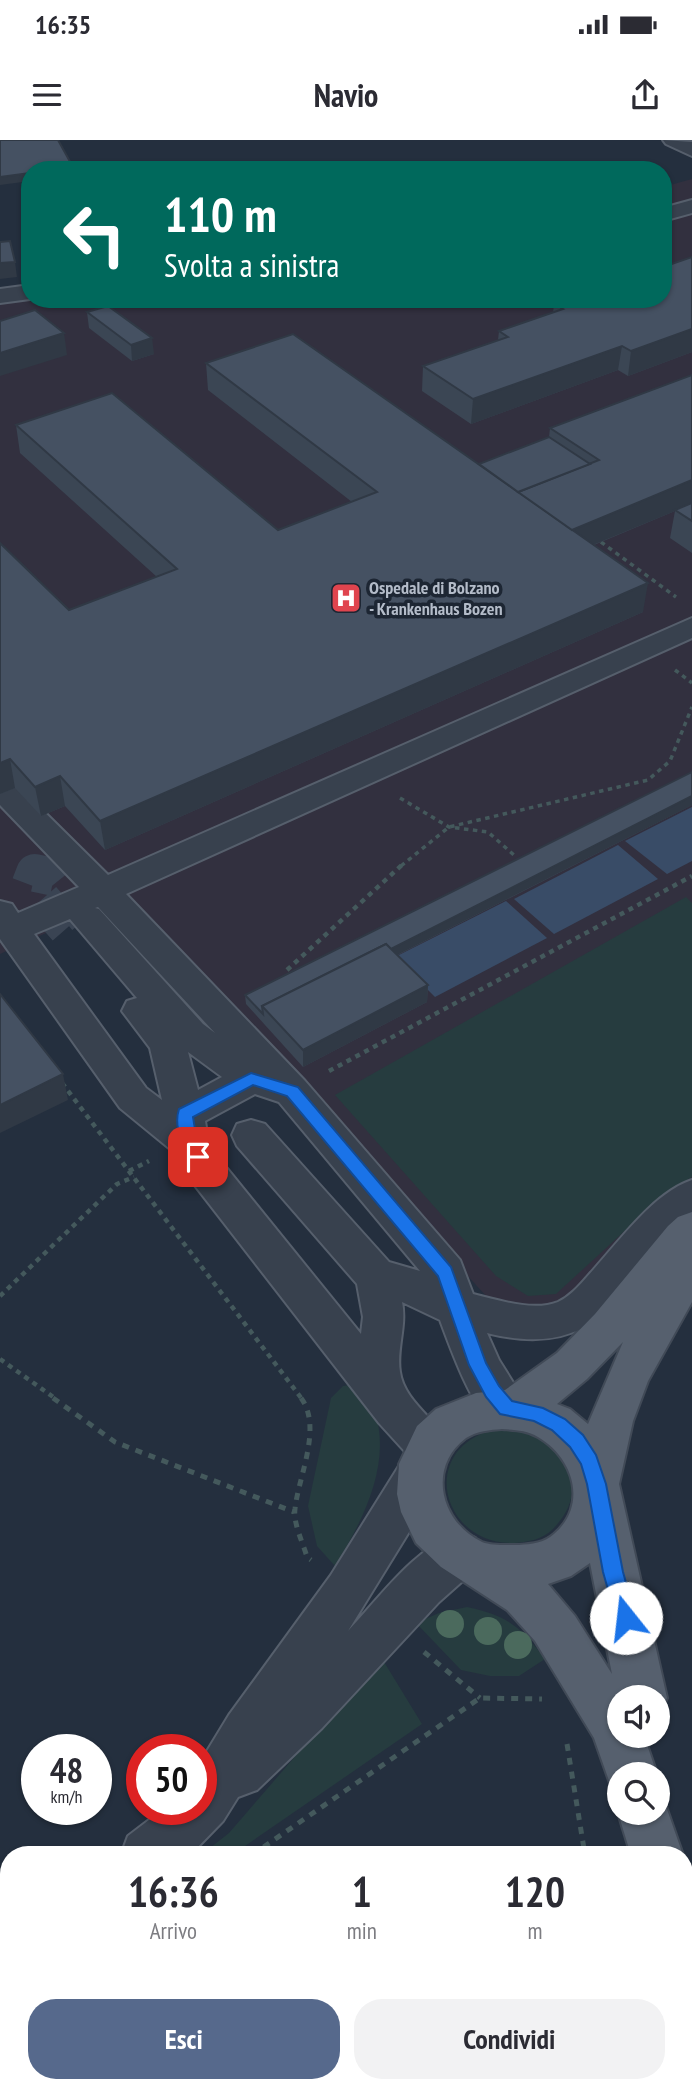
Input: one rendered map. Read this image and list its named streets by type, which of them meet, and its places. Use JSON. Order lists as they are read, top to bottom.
{
  "places": {
    "hospital": ["Ospedale di Bolzano - Krankenhaus Bozen"]
  },
  "page": {
    "status": "16:35",
    "header": "Navio",
    "turn": ["110 m", "Svolta a sinistra"],
    "speed": "48 km/h",
    "limit": "50",
    "eta": [
      "16:36",
      "Arrivo",
      "1",
      "min",
      "120",
      "m"
    ],
    "buttons": ["Esci", "Condividi"]
  }
}
